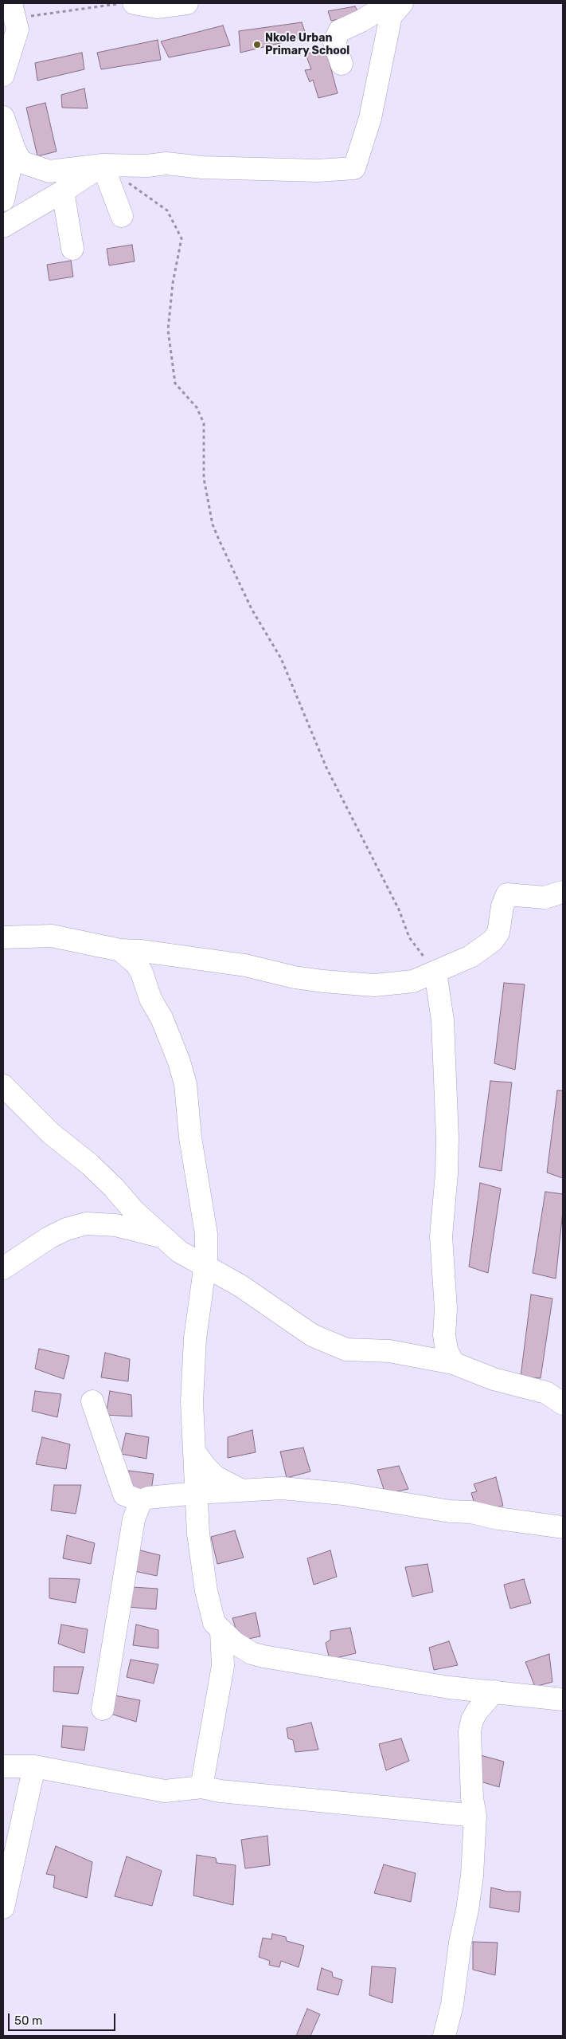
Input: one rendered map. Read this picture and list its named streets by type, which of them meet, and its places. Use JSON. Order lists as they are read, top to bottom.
{
  "places": ["Nkole Urban Primary School"],
  "scale_bar": "50 m"
}
